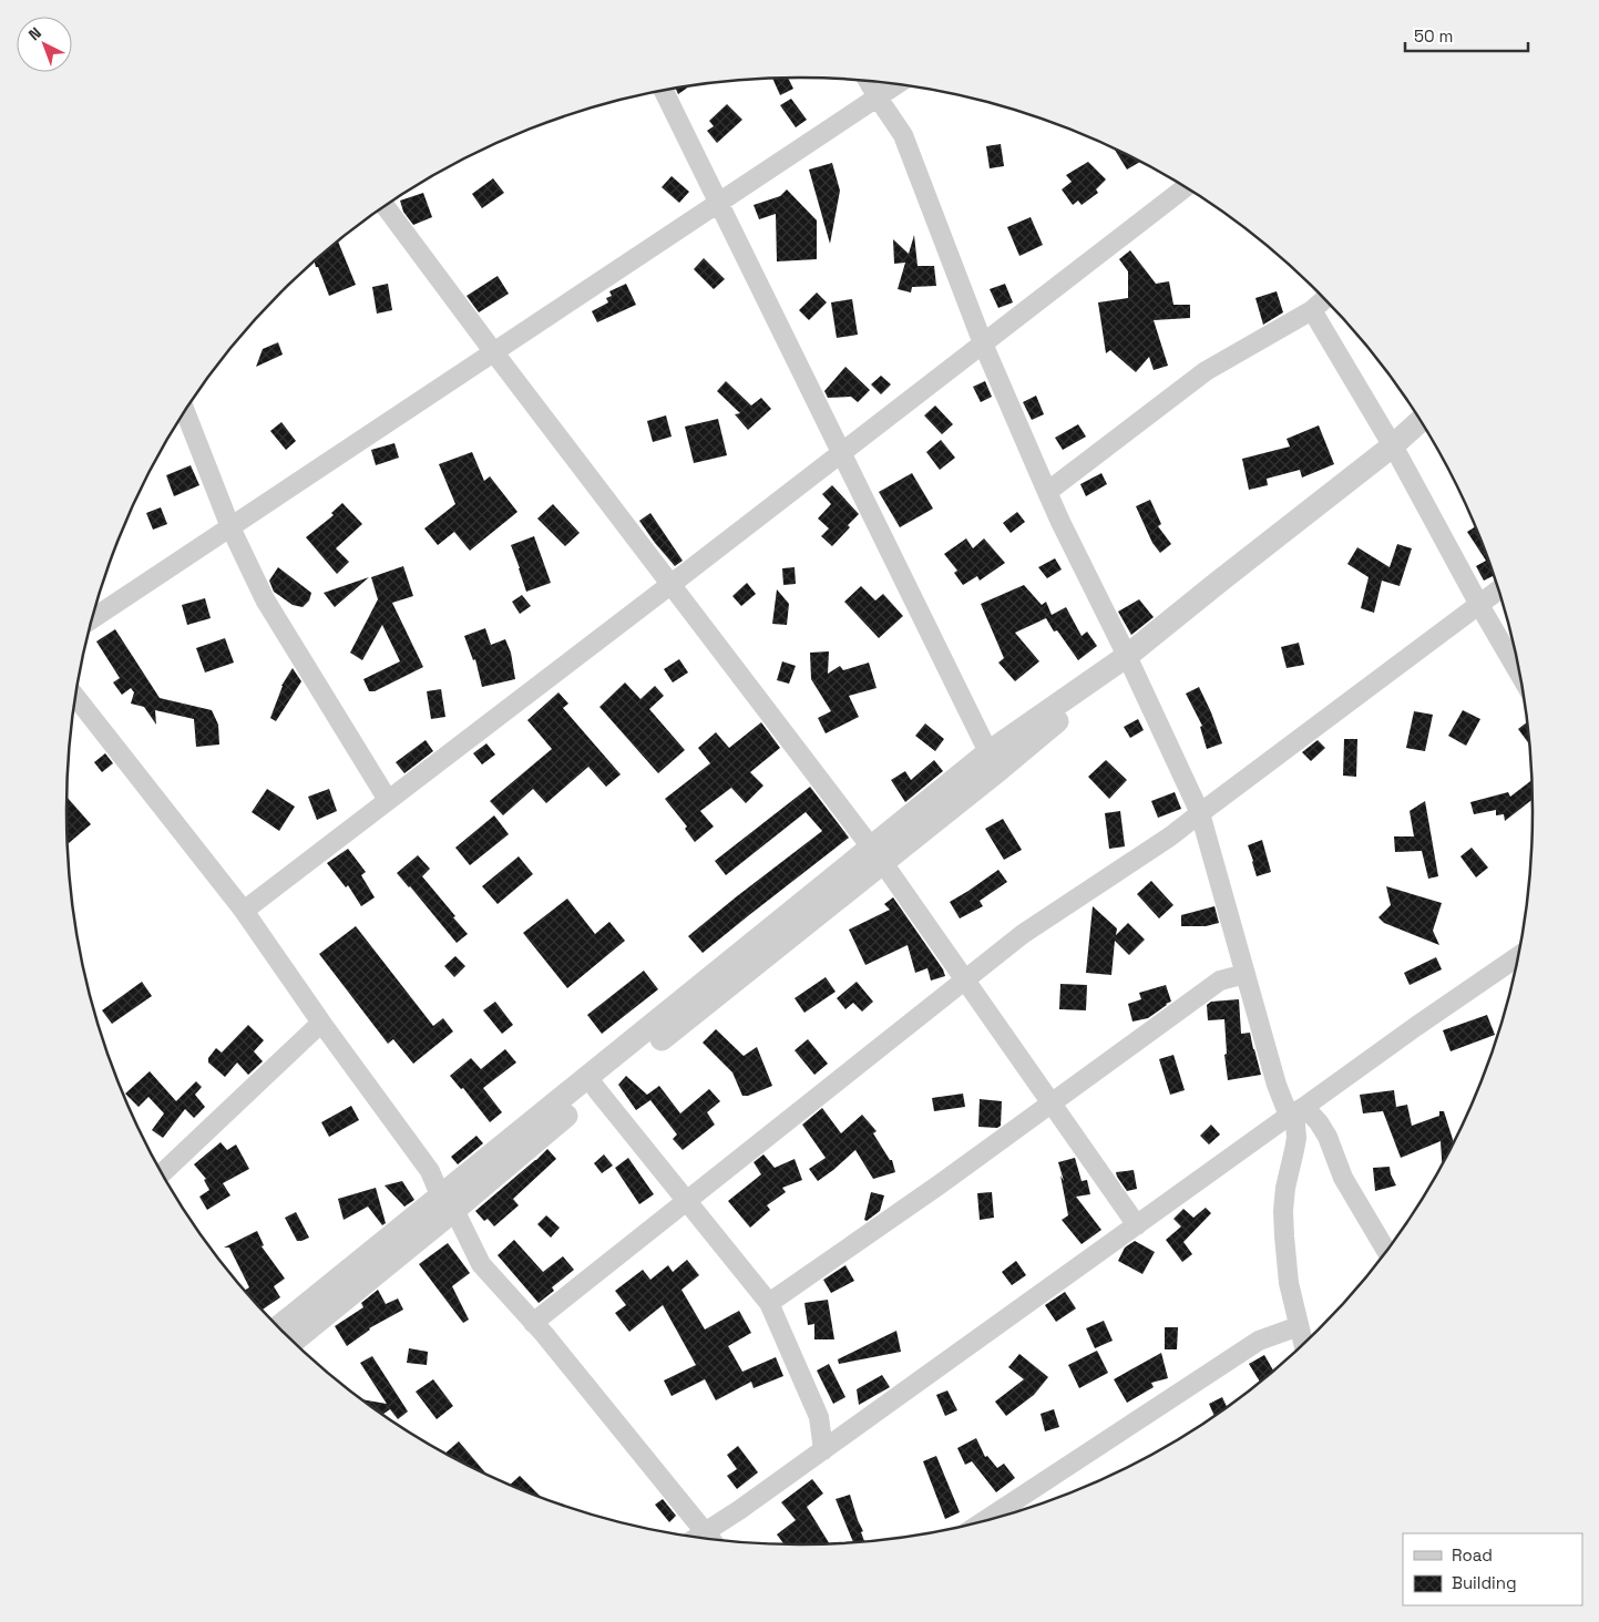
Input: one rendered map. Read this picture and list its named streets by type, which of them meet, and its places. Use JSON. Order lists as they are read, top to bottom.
{
  "legend": ["Road", "Building"],
  "scale_bar": "50 m",
  "north": "top left"
}
